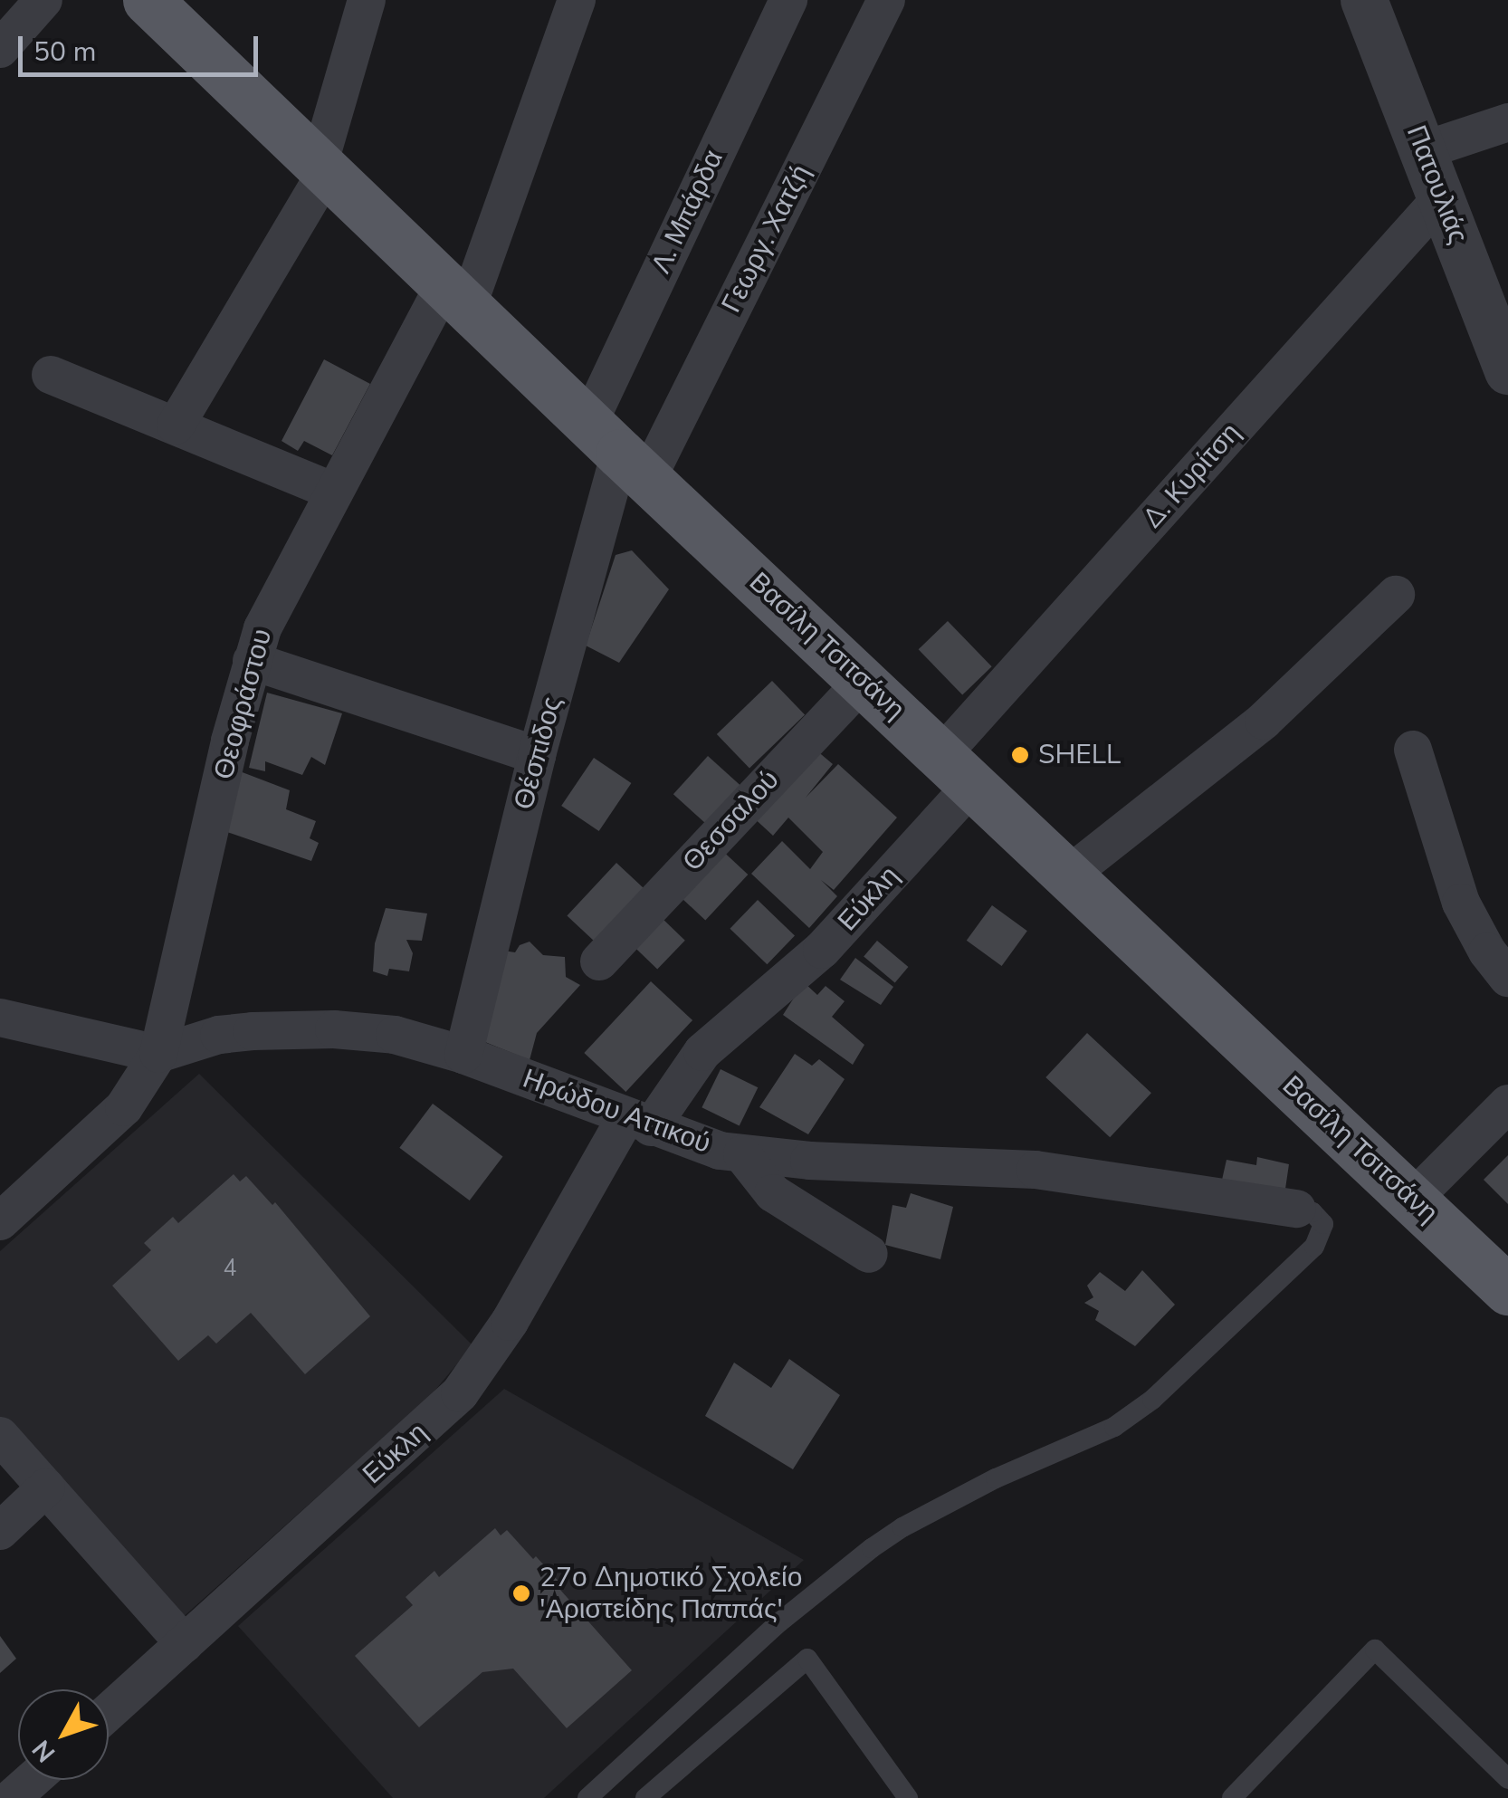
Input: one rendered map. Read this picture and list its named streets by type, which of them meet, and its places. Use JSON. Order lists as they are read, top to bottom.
{
  "streets": {
    "main road": ["Βασίλη Τσιτσάνη"],
    "street": [
      "Πατουλιάς",
      "Λ. Μπάρδα",
      "Γεωργ. Χατζή",
      "Δ. Κυρίτση",
      "Θεοφράστου",
      "Θέσπιδος",
      "Θεσσαλού",
      "Εύκλη",
      "Ηρώδου Αττικού"
    ]
  },
  "crossings": [
    ["Πατουλιάς", "Δ. Κυρίτση"],
    ["Λ. Μπάρδα", "Γεωργ. Χατζή"],
    ["Λ. Μπάρδα", "Βασίλη Τσιτσάνη"],
    ["Λ. Μπάρδα", "Θέσπιδος"],
    ["Γεωργ. Χατζή", "Βασίλη Τσιτσάνη"],
    ["Γεωργ. Χατζή", "Θέσπιδος"],
    ["Δ. Κυρίτση", "Βασίλη Τσιτσάνη"],
    ["Δ. Κυρίτση", "Εύκλη"],
    ["Βασίλη Τσιτσάνη", "Θεοφράστου"],
    ["Βασίλη Τσιτσάνη", "Θέσπιδος"],
    ["Βασίλη Τσιτσάνη", "Θεσσαλού"],
    ["Βασίλη Τσιτσάνη", "Εύκλη"],
    ["Θεοφράστου", "Ηρώδου Αττικού"],
    ["Θέσπιδος", "Ηρώδου Αττικού"],
    ["Εύκλη", "Ηρώδου Αττικού"]
  ],
  "places": ["SHELL", "27ο Δημοτικό Σχολείο 'Αριστείδης Παππάς'"],
  "house_numbers": ["4"],
  "scale_bar": "50 m",
  "north": "bottom left"
}
